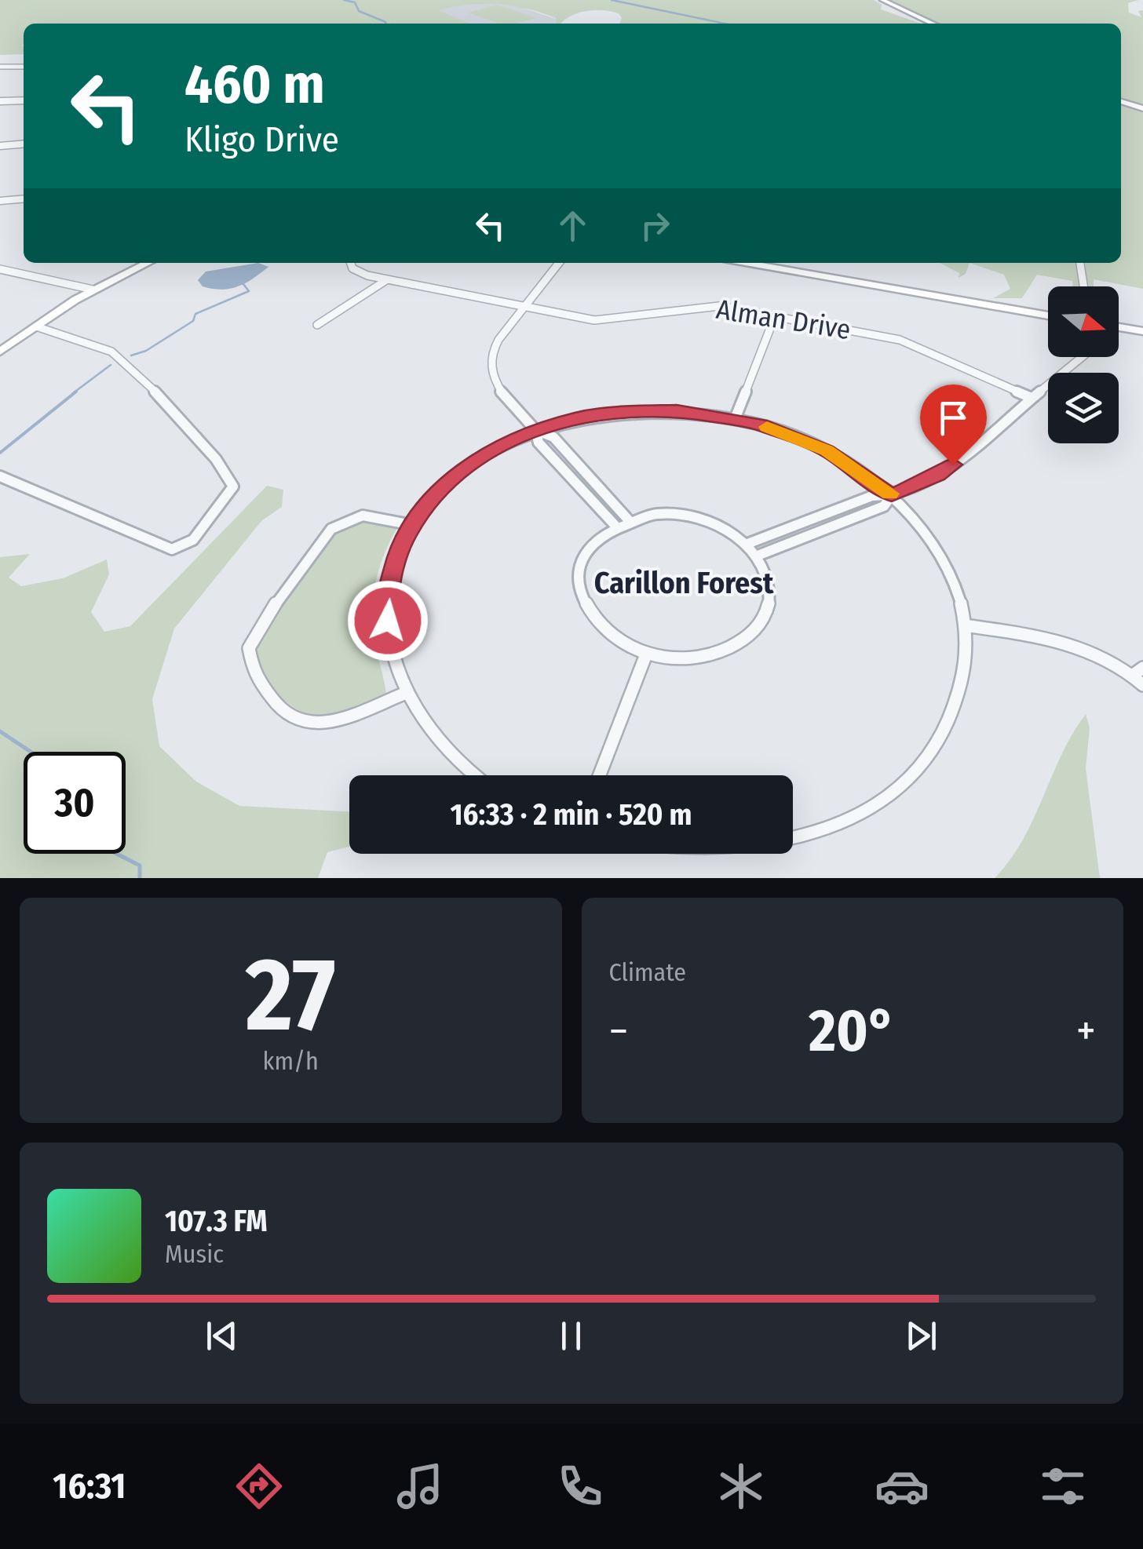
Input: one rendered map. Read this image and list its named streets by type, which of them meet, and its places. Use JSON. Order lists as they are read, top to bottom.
{
  "streets": {
    "street": ["Alman Drive"]
  },
  "districts": ["Carillon Forest"],
  "north": "right",
  "page": {
    "turn": ["460 m", "Kligo Drive"],
    "limit": "30",
    "trip": "16:33 · 2 min · 520 m",
    "tile": [
      ["27", "km/h"],
      "Climate"
    ],
    "heat": ["−", "20°", "+"],
    "song": ["107.3 FM", "Music"],
    "tabs": "16:31"
  }
}
